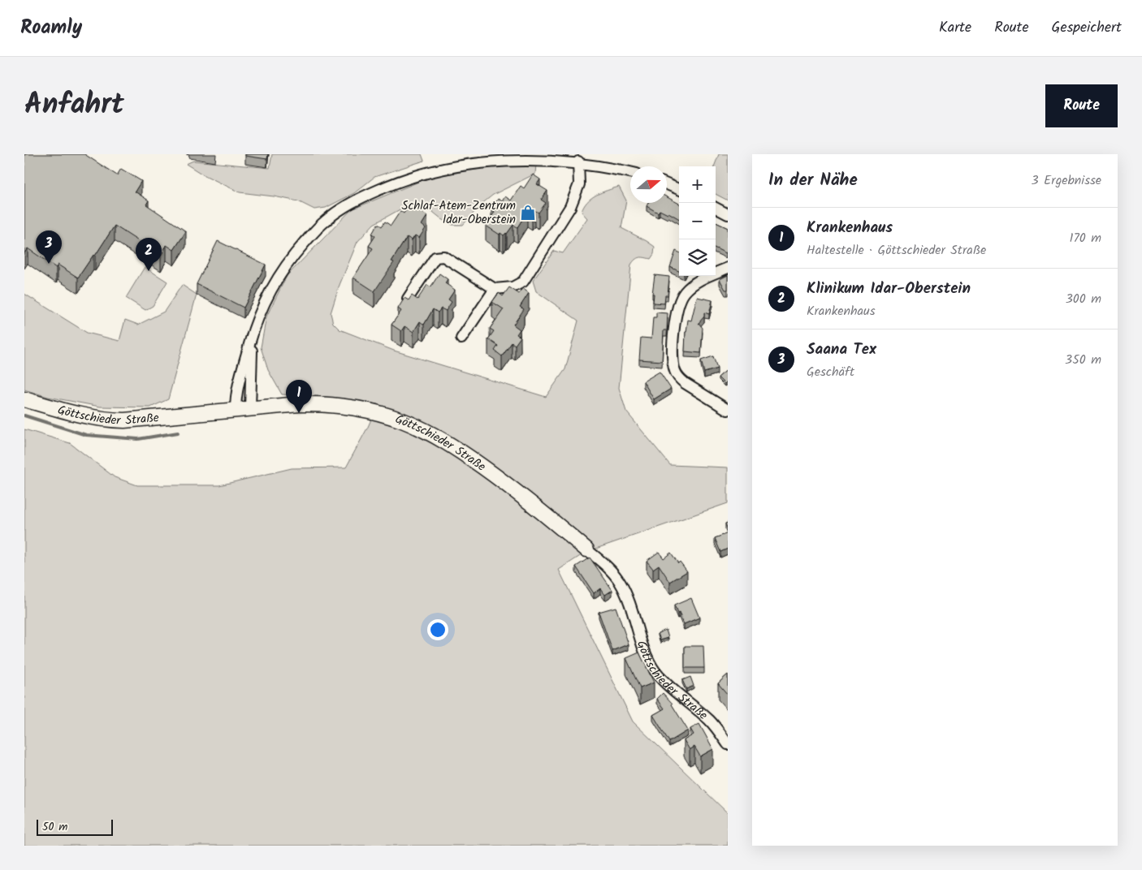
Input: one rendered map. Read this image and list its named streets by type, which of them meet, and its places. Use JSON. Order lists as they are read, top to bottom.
{
  "streets": {
    "street": ["Göttschieder Straße"]
  },
  "places": {
    "shop": ["Schlaf-Atem-Zentrum Idar-Oberstein"]
  },
  "scale_bar": "50 m",
  "north": "right",
  "page": {
    "header": "Roamly",
    "nav": ["Karte", "Route", "Gespeichert"],
    "title": "Anfahrt",
    "buttons": "Route",
    "heading": ["In der Nähe", "3 Ergebnisse"],
    "map_buttons": ["+", "−"],
    "list": [
      {
        "mark": "1",
        "name": "Krankenhaus",
        "note": "Haltestelle · Göttschieder Straße",
        "value": "170 m"
      },
      {
        "mark": "2",
        "name": "Klinikum Idar-Oberstein",
        "note": "Krankenhaus",
        "value": "300 m"
      },
      {
        "mark": "3",
        "name": "Saana Tex",
        "note": "Geschäft",
        "value": "350 m"
      }
    ],
    "pins": ["3", "2", "1"],
    "scale": "50 m"
  }
}
